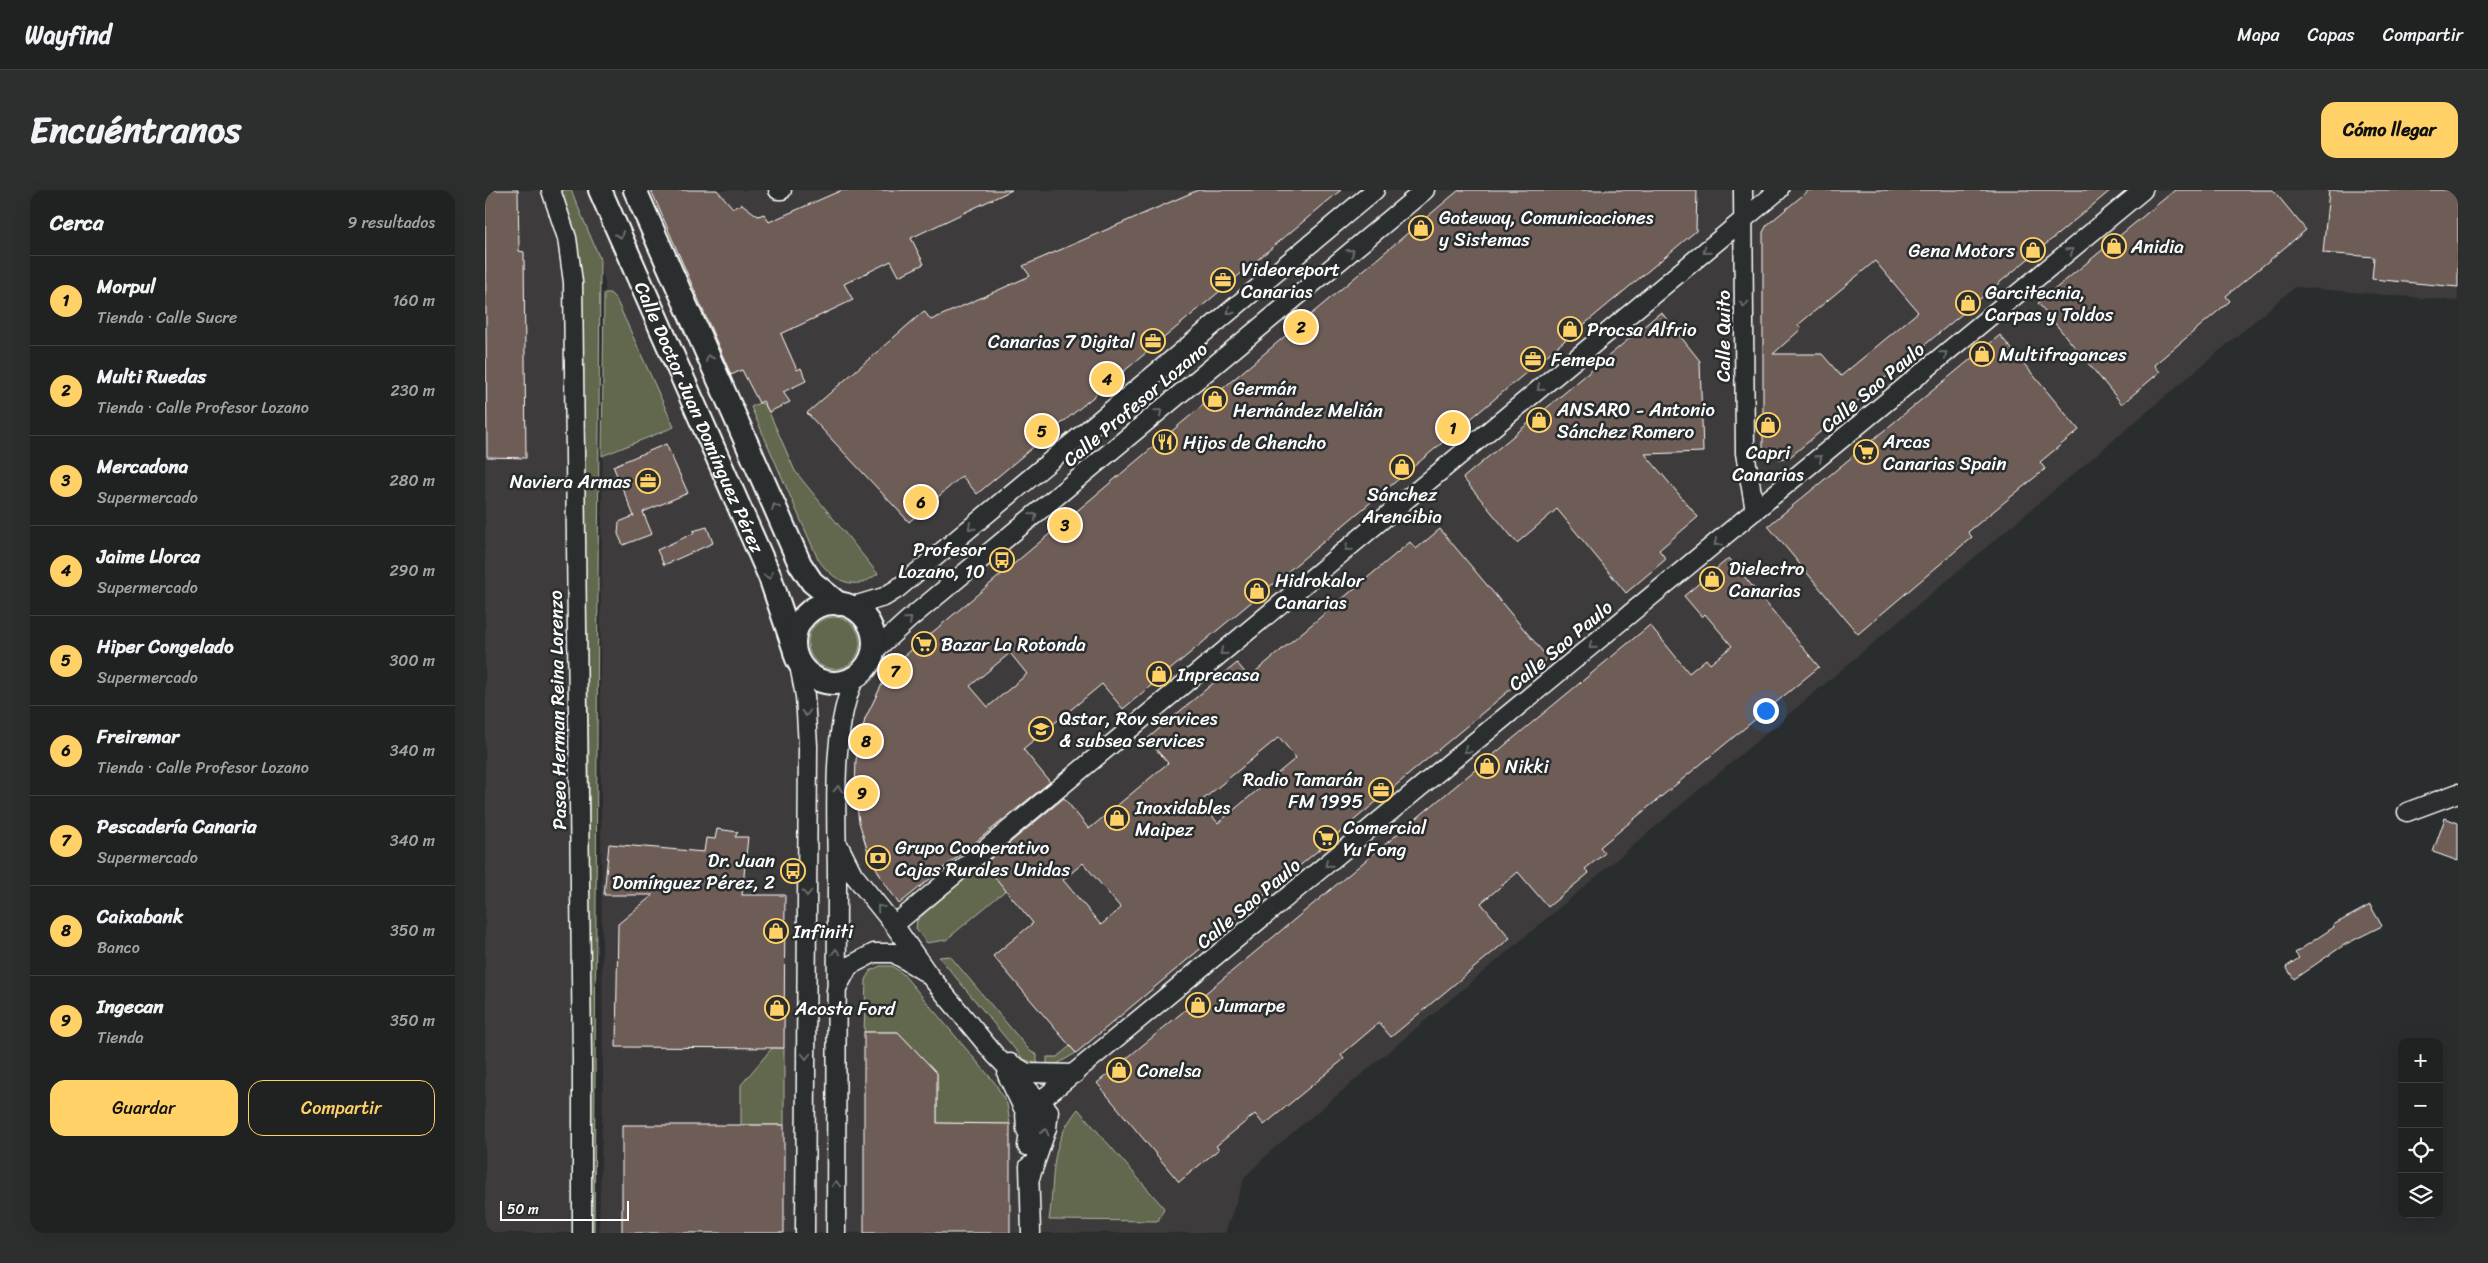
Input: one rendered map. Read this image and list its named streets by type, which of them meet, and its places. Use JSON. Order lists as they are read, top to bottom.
{
  "streets": {
    "street": [
      "Calle Quito",
      "Calle Sao Paulo",
      "Calle Profesor Lozano",
      "Calle Doctor Juan Domínguez Pérez",
      "Paseo Herman Reina Lorenzo"
    ]
  },
  "crossings": [
    ["Calle Quito", "Calle Sao Paulo"],
    ["Calle Profesor Lozano", "Calle Doctor Juan Domínguez Pérez"]
  ],
  "one_way": ["Calle Quito"],
  "places": {
    "shop": [
      "Gateway, Comunicaciones y Sistemas",
      "Anidia",
      "Gena Motors",
      "Garcitecnia, Carpas y Toldos",
      "Procsa Alfrio",
      "Multifragances",
      "Germán Hernández Melián",
      "ANSARO - Antonio Sánchez Romero",
      "Capri Canarias",
      "Sánchez Arencibia",
      "Dielectro Canarias",
      "Hidrokalor Canarias",
      "Inprecasa",
      "Nikki",
      "Inoxidables Maipez",
      "Infiniti",
      "Jumarpe",
      "Acosta Ford",
      "Conelsa"
    ],
    "office": [
      "Videoreport Canarias",
      "Canarias 7 Digital",
      "Femepa",
      "Naviera Armas",
      "Radio Tamarán FM 1995"
    ],
    "restaurant": ["Hijos de Chencho"],
    "supermarket": ["Arcas Canarias Spain", "Bazar La Rotonda", "Comercial Yu Fong"],
    "bus stop": ["Profesor Lozano, 10", "Dr. Juan Domínguez Pérez, 2"],
    "school or university": ["Qstar, Rov services & subsea services"],
    "bank": ["Grupo Cooperativo Cajas Rurales Unidas"]
  },
  "scale_bar": "50 m",
  "page": {
    "header": "Wayfind",
    "nav": ["Mapa", "Capas", "Compartir"],
    "title": "Encuéntranos",
    "buttons": [
      "Cómo llegar",
      ["Guardar", "Compartir"]
    ],
    "heading": ["Cerca", "9 resultados"],
    "list": [
      {
        "mark": "1",
        "name": "Morpul",
        "note": "Tienda · Calle Sucre",
        "value": "160 m"
      },
      {
        "mark": "2",
        "name": "Multi Ruedas",
        "note": "Tienda · Calle Profesor Lozano",
        "value": "230 m"
      },
      {
        "mark": "3",
        "name": "Mercadona",
        "note": "Supermercado",
        "value": "280 m"
      },
      {
        "mark": "4",
        "name": "Jaime Llorca",
        "note": "Supermercado",
        "value": "290 m"
      },
      {
        "mark": "5",
        "name": "Hiper Congelado",
        "note": "Supermercado",
        "value": "300 m"
      },
      {
        "mark": "6",
        "name": "Freiremar",
        "note": "Tienda · Calle Profesor Lozano",
        "value": "340 m"
      },
      {
        "mark": "7",
        "name": "Pescadería Canaria",
        "note": "Supermercado",
        "value": "340 m"
      },
      {
        "mark": "8",
        "name": "Caixabank",
        "note": "Banco",
        "value": "350 m"
      },
      {
        "mark": "9",
        "name": "Ingecan",
        "note": "Tienda",
        "value": "350 m"
      }
    ],
    "pins": [
      "2",
      "4",
      "1",
      "5",
      "6",
      "3",
      "7",
      "8",
      "9"
    ],
    "map_buttons": ["+", "−"],
    "scale": "50 m"
  }
}
